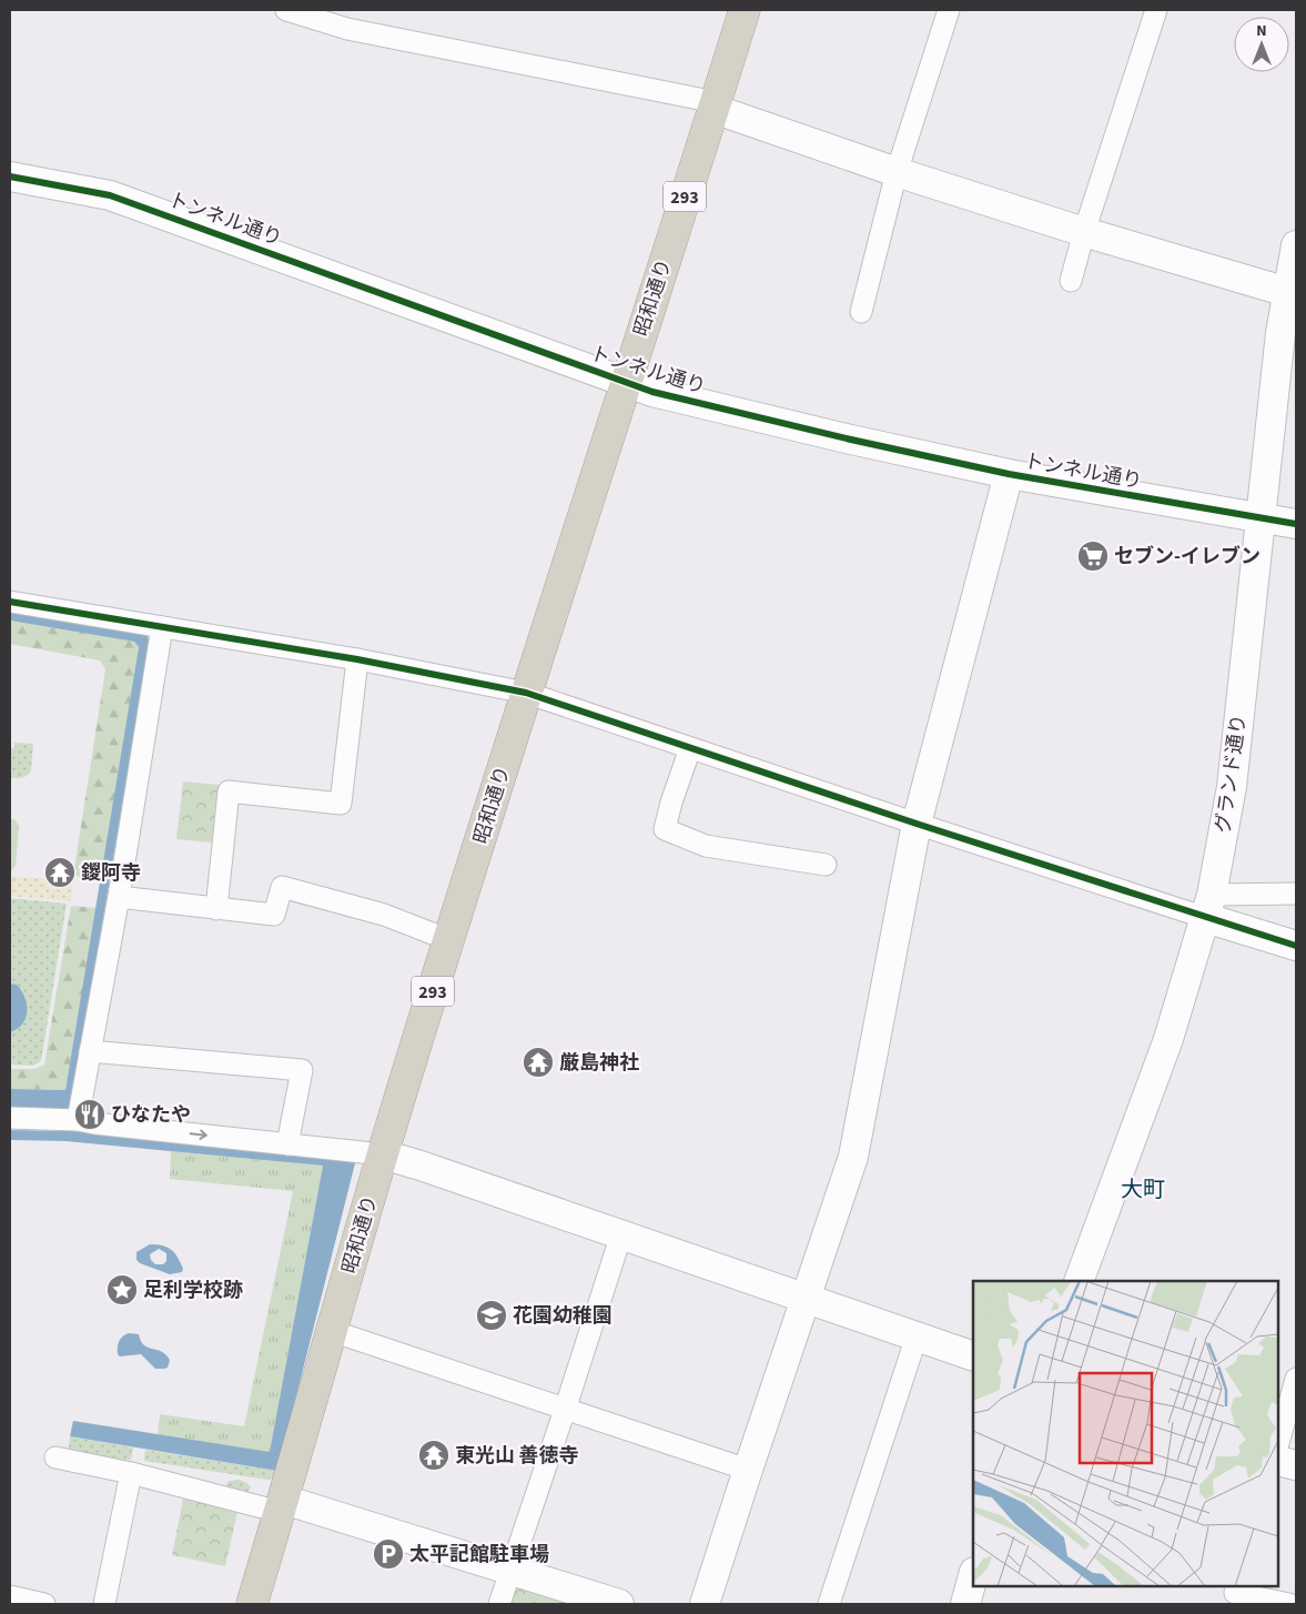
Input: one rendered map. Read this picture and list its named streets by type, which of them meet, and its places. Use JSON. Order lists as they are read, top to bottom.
{
  "streets": {
    "highway": ["293", "昭和通り"],
    "street": ["トンネル通り", "グランド通り"]
  },
  "crossings": [
    ["トンネル通り", "昭和通り"],
    ["トンネル通り", "グランド通り"]
  ],
  "districts": ["大町"],
  "places": {
    "supermarket": ["セブン-イレブン"],
    "temple": ["鑁阿寺", "厳島神社", "東光山 善徳寺"],
    "restaurant": ["ひなたや"],
    "place": ["足利学校跡"],
    "school or university": ["花園幼稚園"],
    "parking": ["太平記館駐車場"]
  },
  "north": "top"
}
